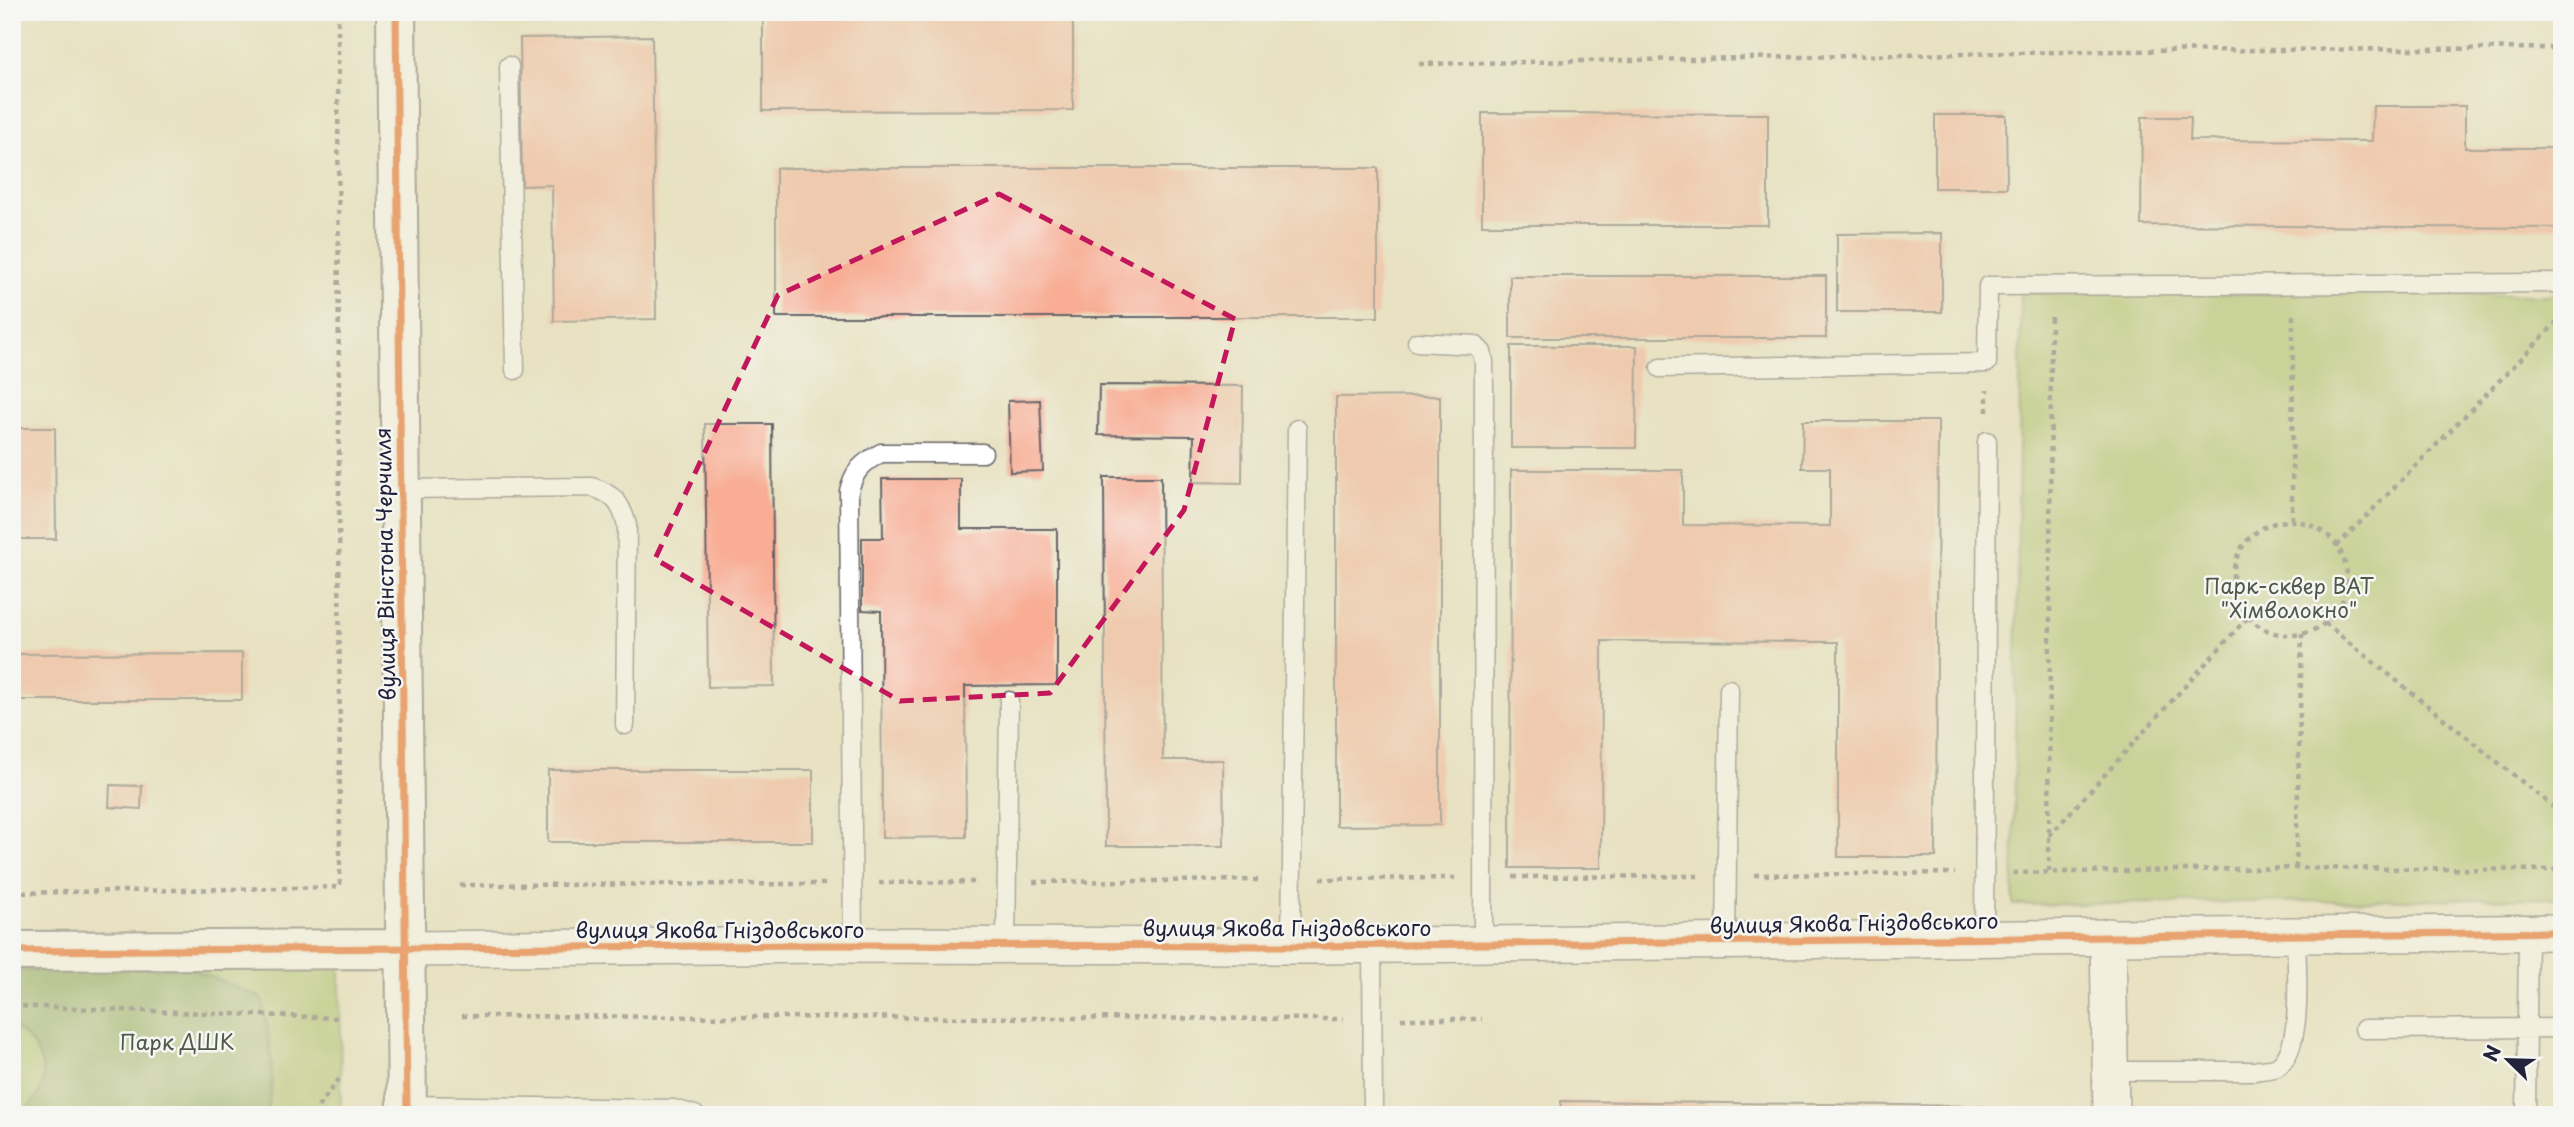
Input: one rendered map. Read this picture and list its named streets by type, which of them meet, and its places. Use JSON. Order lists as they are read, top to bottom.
{
  "streets": {
    "street": ["вулиця Вінстона Черчилля", "вулиця Якова Гніздовського"]
  },
  "crossings": [
    ["вулиця Вінстона Черчилля", "вулиця Якова Гніздовського"]
  ],
  "parks": ["Парк-сквер ВАТ \"Хімволокно\"", "Парк ДШК"],
  "north": "top left"
}
